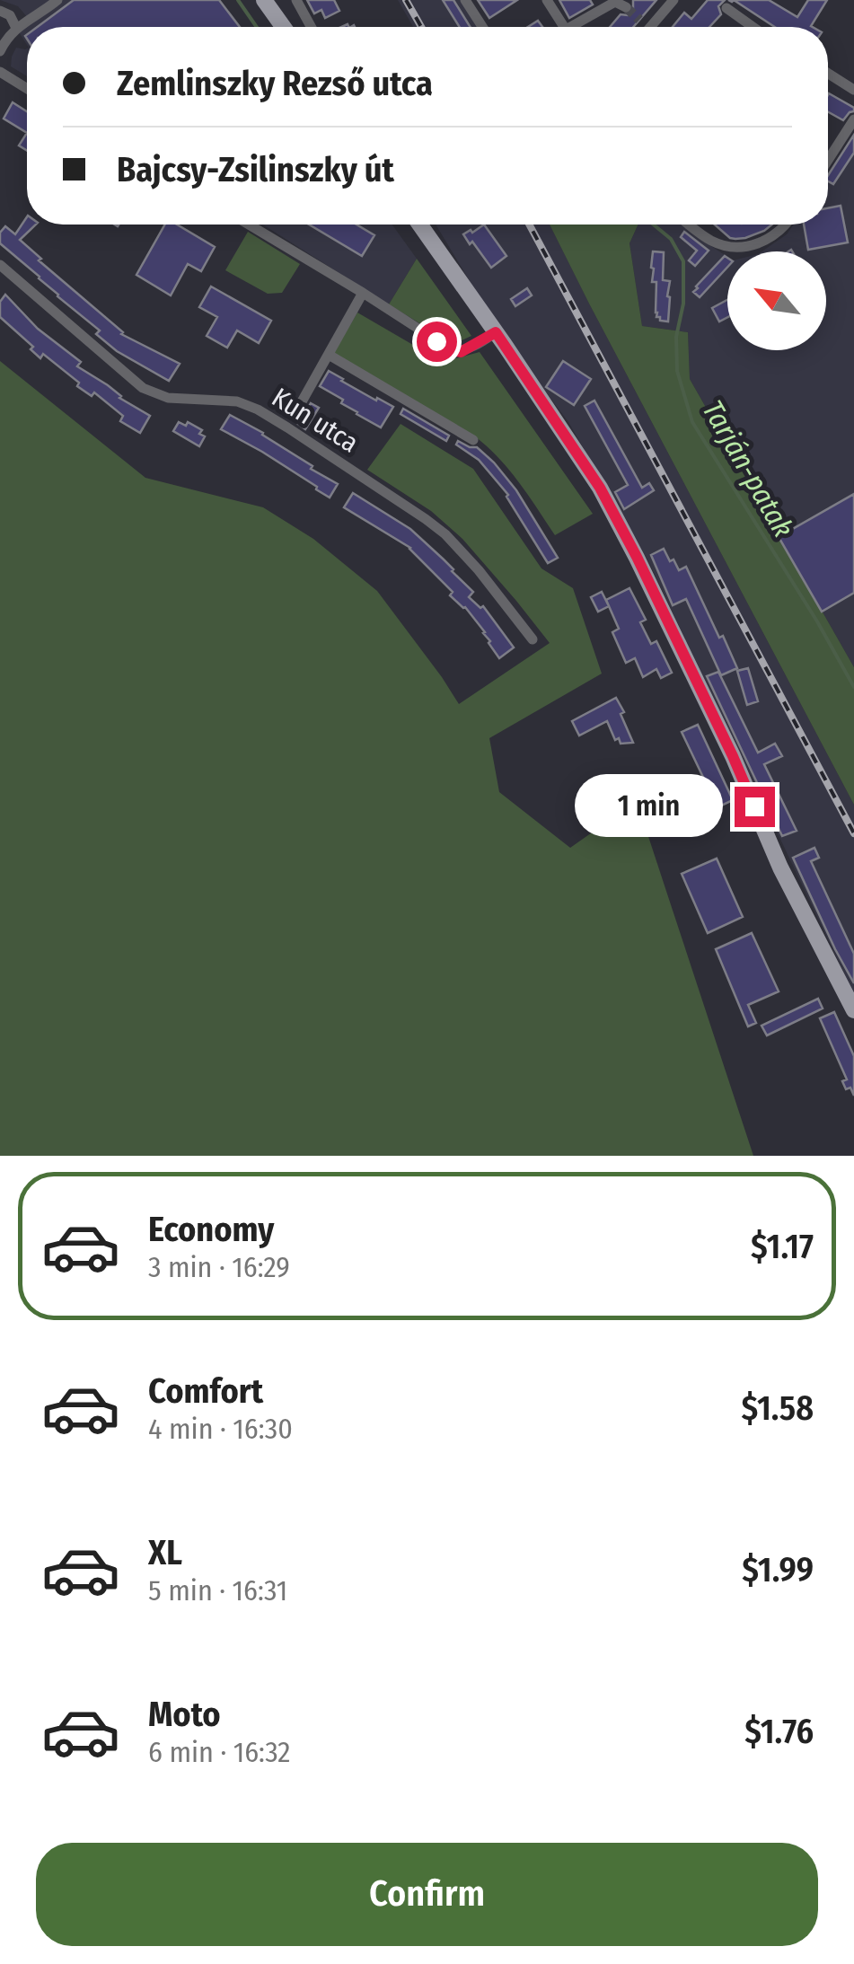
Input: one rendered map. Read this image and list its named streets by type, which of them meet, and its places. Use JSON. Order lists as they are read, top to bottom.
{
  "streets": {
    "street": ["Kun utca"]
  },
  "water": ["Tarján-patak"],
  "north": "top left",
  "page": {
    "banner": ["Zemlinszky Rezső utca", "Bajcsy-Zsilinszky út"],
    "bubble": "1 min",
    "list": [
      {
        "name": "Economy",
        "note": "3 min · 16:29",
        "value": "$1.17"
      },
      {
        "name": "Comfort",
        "note": "4 min · 16:30",
        "value": "$1.58"
      },
      {
        "name": "XL",
        "note": "5 min · 16:31",
        "value": "$1.99"
      },
      {
        "name": "Moto",
        "note": "6 min · 16:32",
        "value": "$1.76"
      }
    ],
    "buttons": "Confirm"
  }
}
